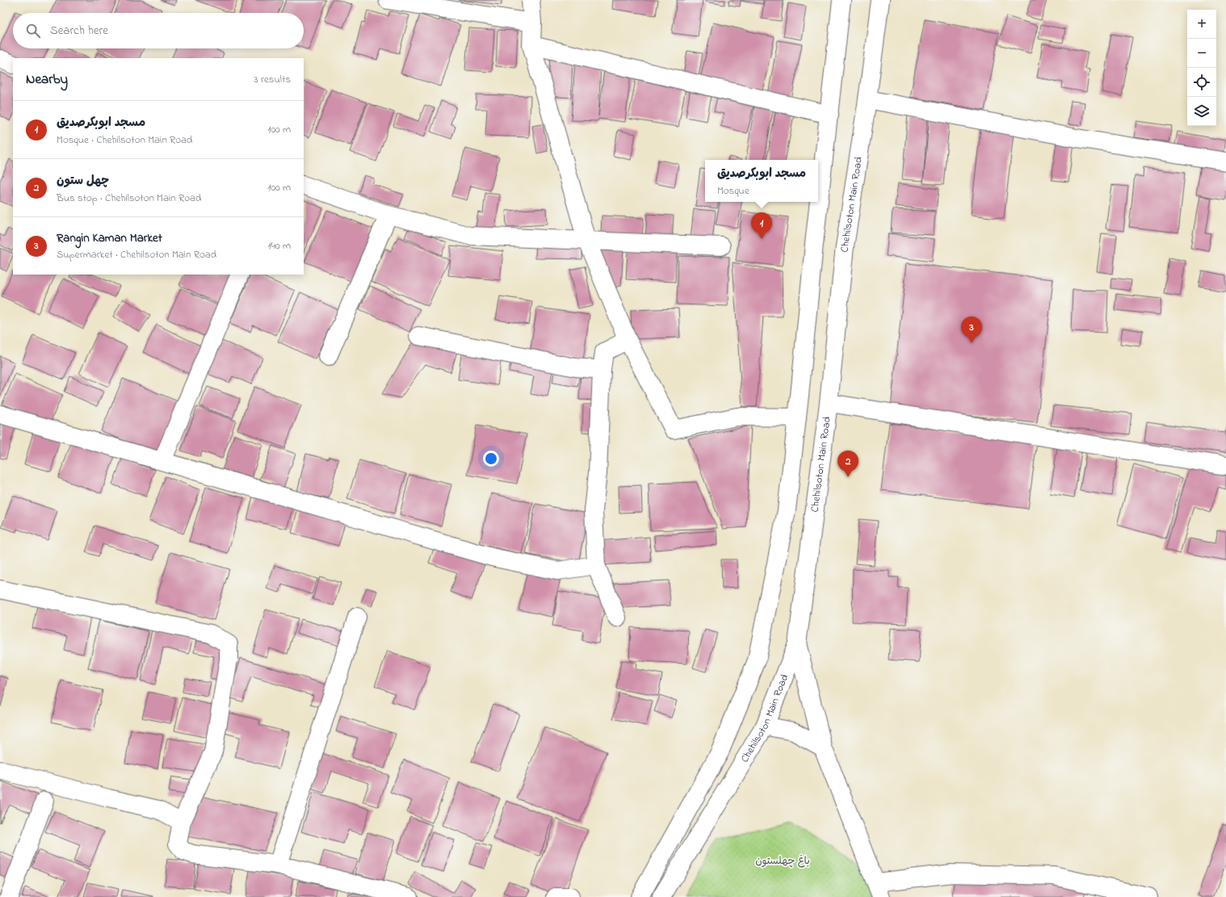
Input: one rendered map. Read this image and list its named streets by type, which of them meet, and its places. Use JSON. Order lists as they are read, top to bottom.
{
  "streets": {
    "street": ["Chehilsoton Main Road"]
  },
  "parks": ["باغ چهلستون"],
  "page": {
    "map_buttons": ["+", "−"],
    "search": "Search here",
    "heading": ["Nearby", "3 results"],
    "list": [
      {
        "mark": "1",
        "name": "مسجد ابوبکرصدیق",
        "note": "Mosque · Chehilsoton Main Road",
        "value": "100 m"
      },
      {
        "mark": "2",
        "name": "چهل ستون",
        "note": "Bus stop · Chehilsoton Main Road",
        "value": "100 m"
      },
      {
        "mark": "3",
        "name": "Rangin Kaman Market",
        "note": "Supermarket · Chehilsoton Main Road",
        "value": "140 m"
      }
    ],
    "popup": ["مسجد ابوبکرصدیق", "Mosque"],
    "pins": ["1", "3", "2"]
  }
}
